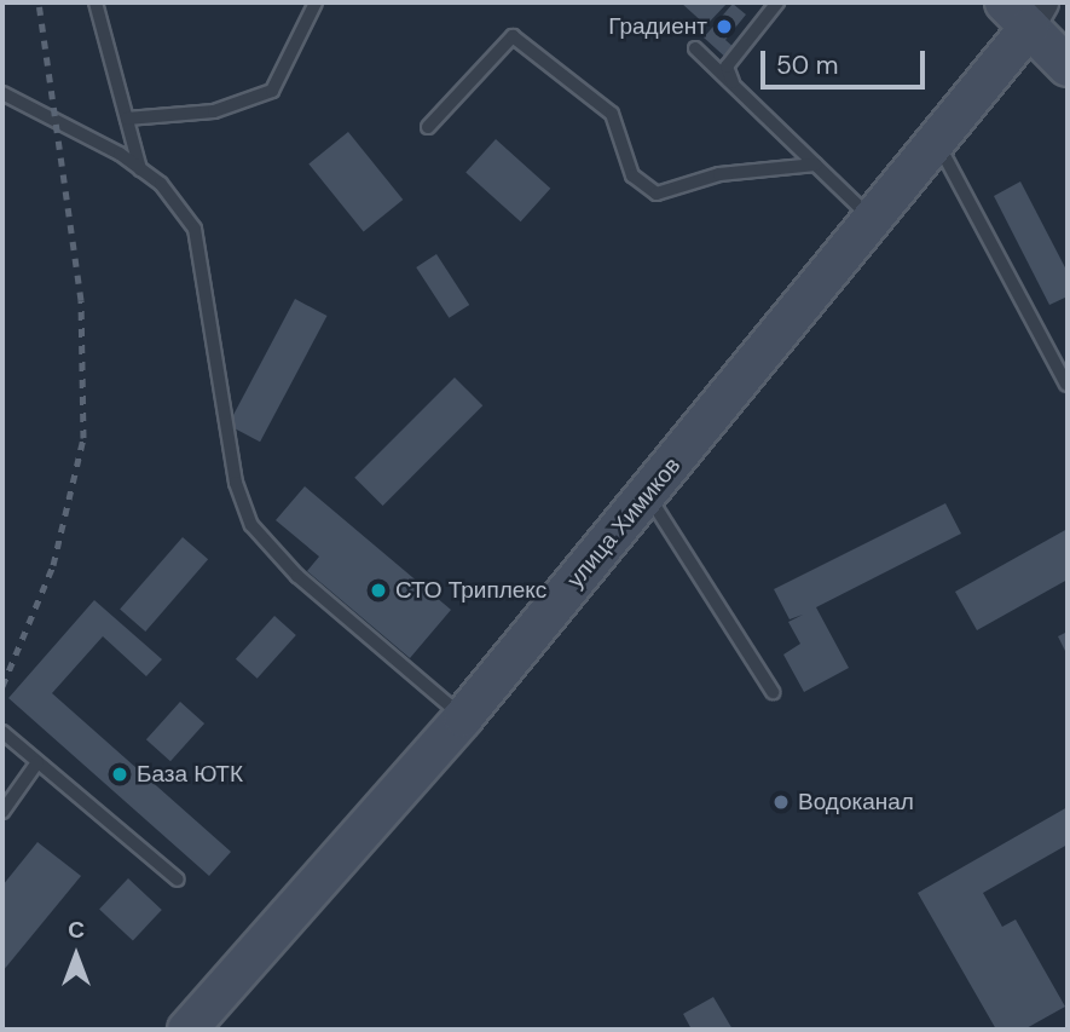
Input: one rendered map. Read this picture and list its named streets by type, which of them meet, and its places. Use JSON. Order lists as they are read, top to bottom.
{
  "streets": {
    "main road": ["улица Химиков"]
  },
  "places": [
    "Градиент",
    "СТО Триплекс",
    "База ЮТК",
    "Водоканал"
  ],
  "scale_bar": "50 m",
  "north": "top"
}
